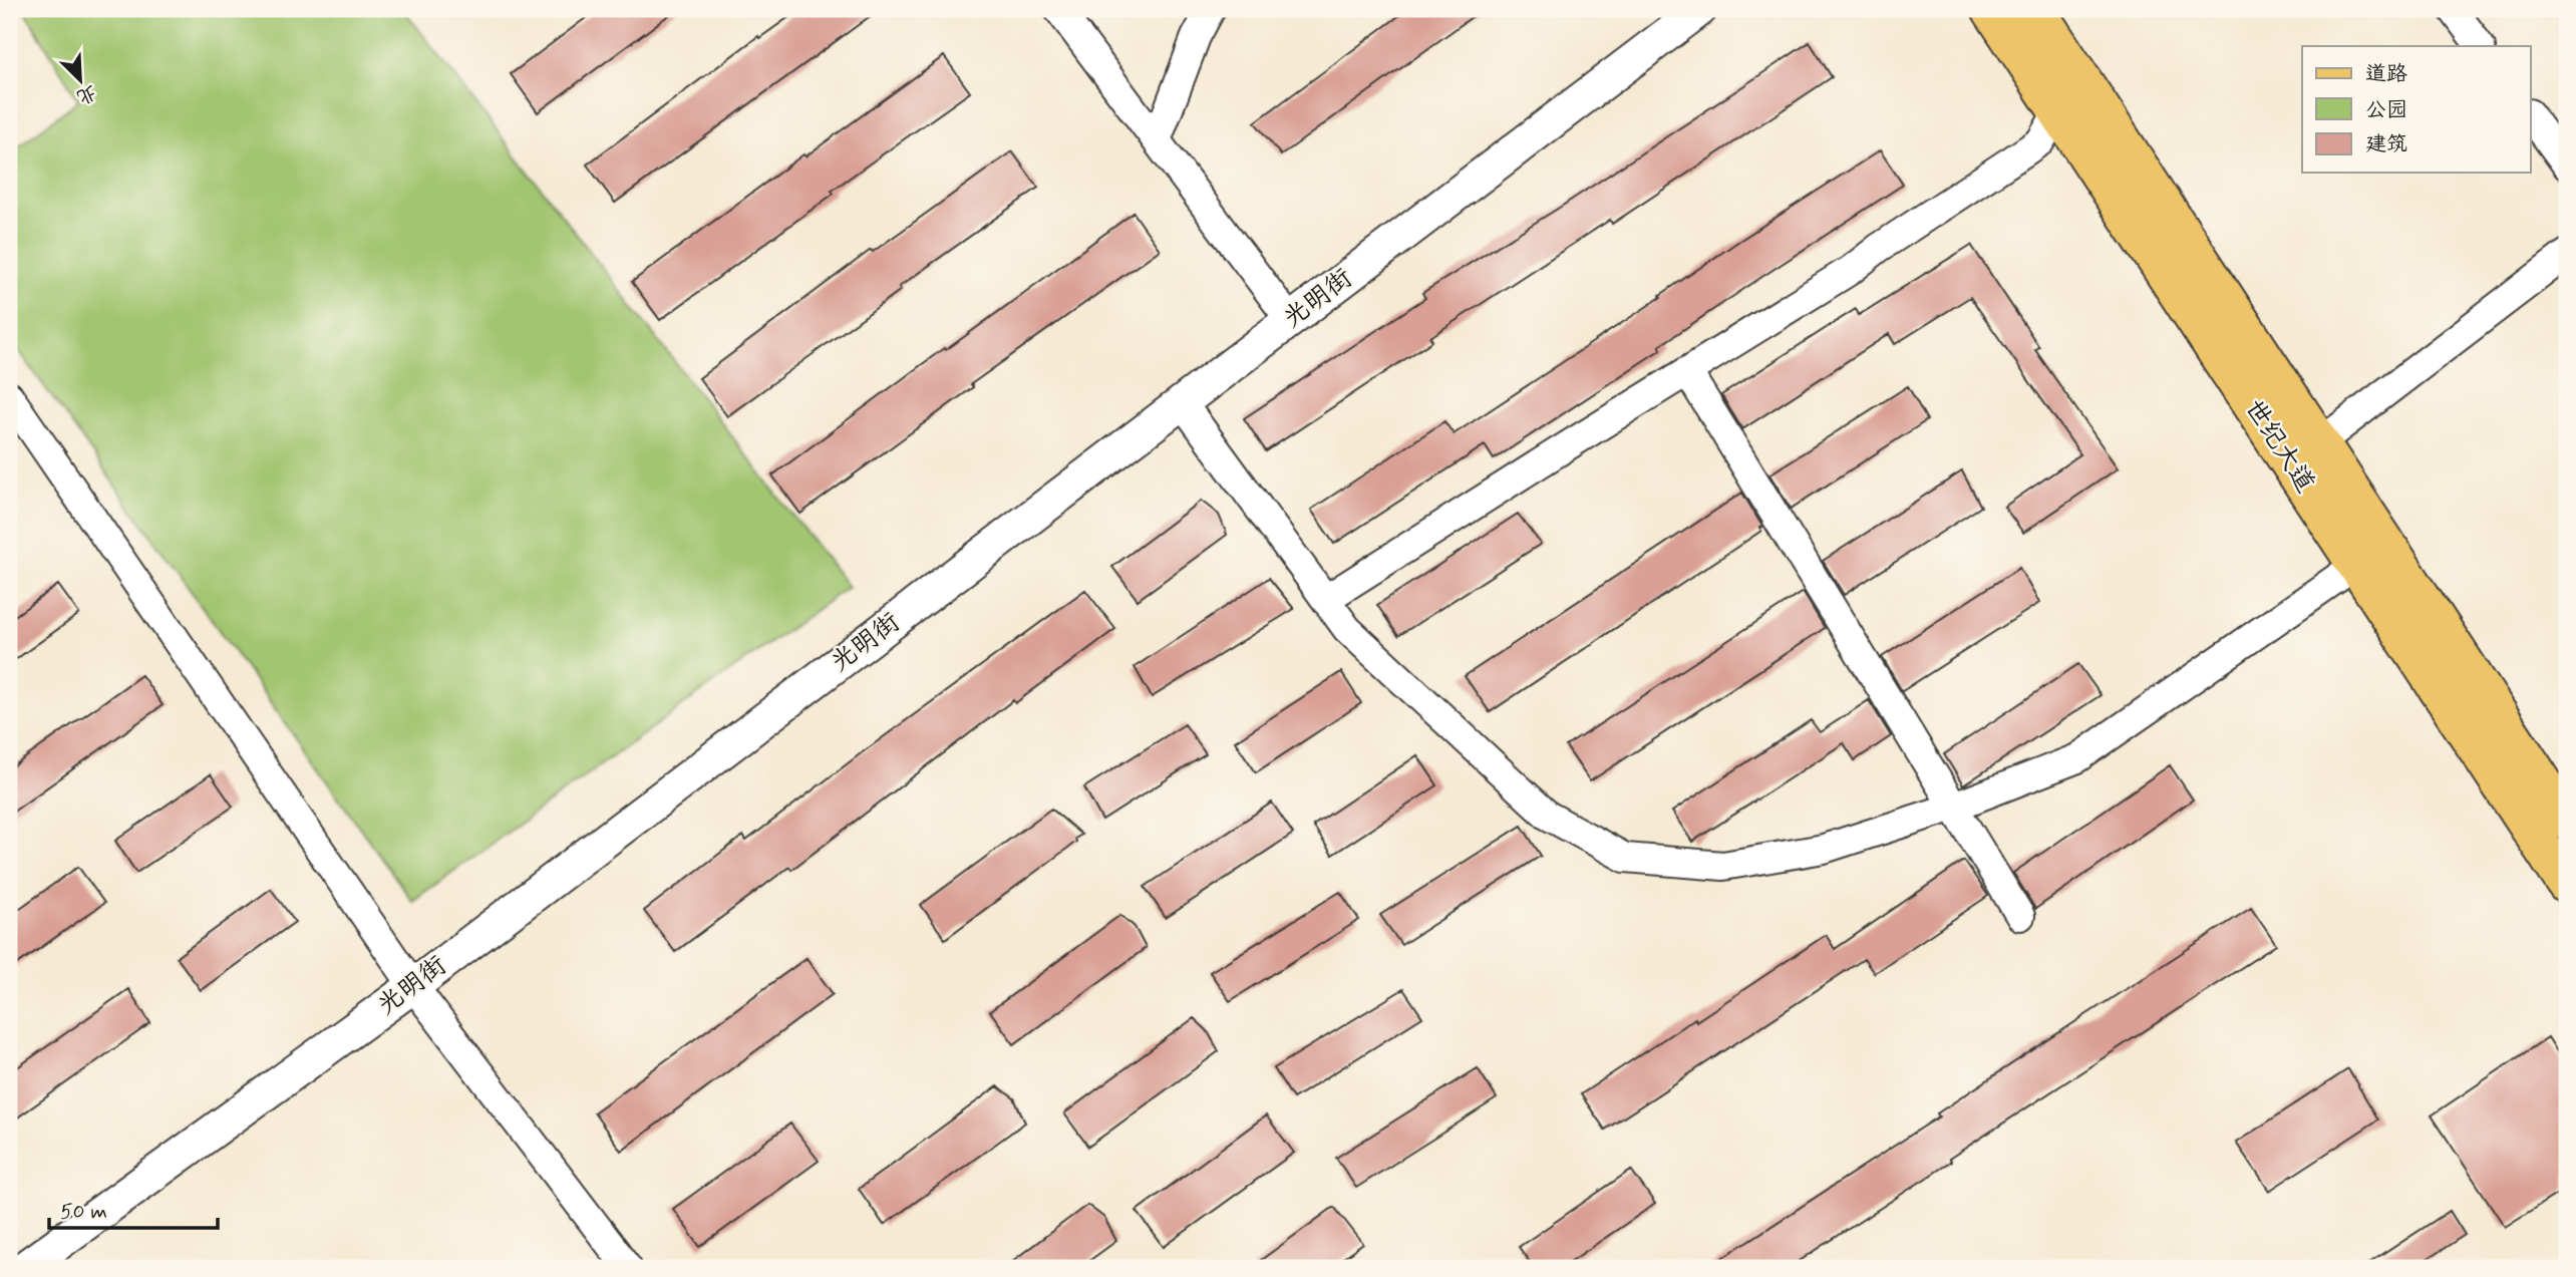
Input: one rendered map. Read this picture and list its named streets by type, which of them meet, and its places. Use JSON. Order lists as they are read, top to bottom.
{
  "streets": {
    "main road": ["世纪大道"],
    "street": ["光明街"]
  },
  "legend": ["道路", "公园", "建筑"],
  "scale_bar": "50 m",
  "north": "bottom right"
}
